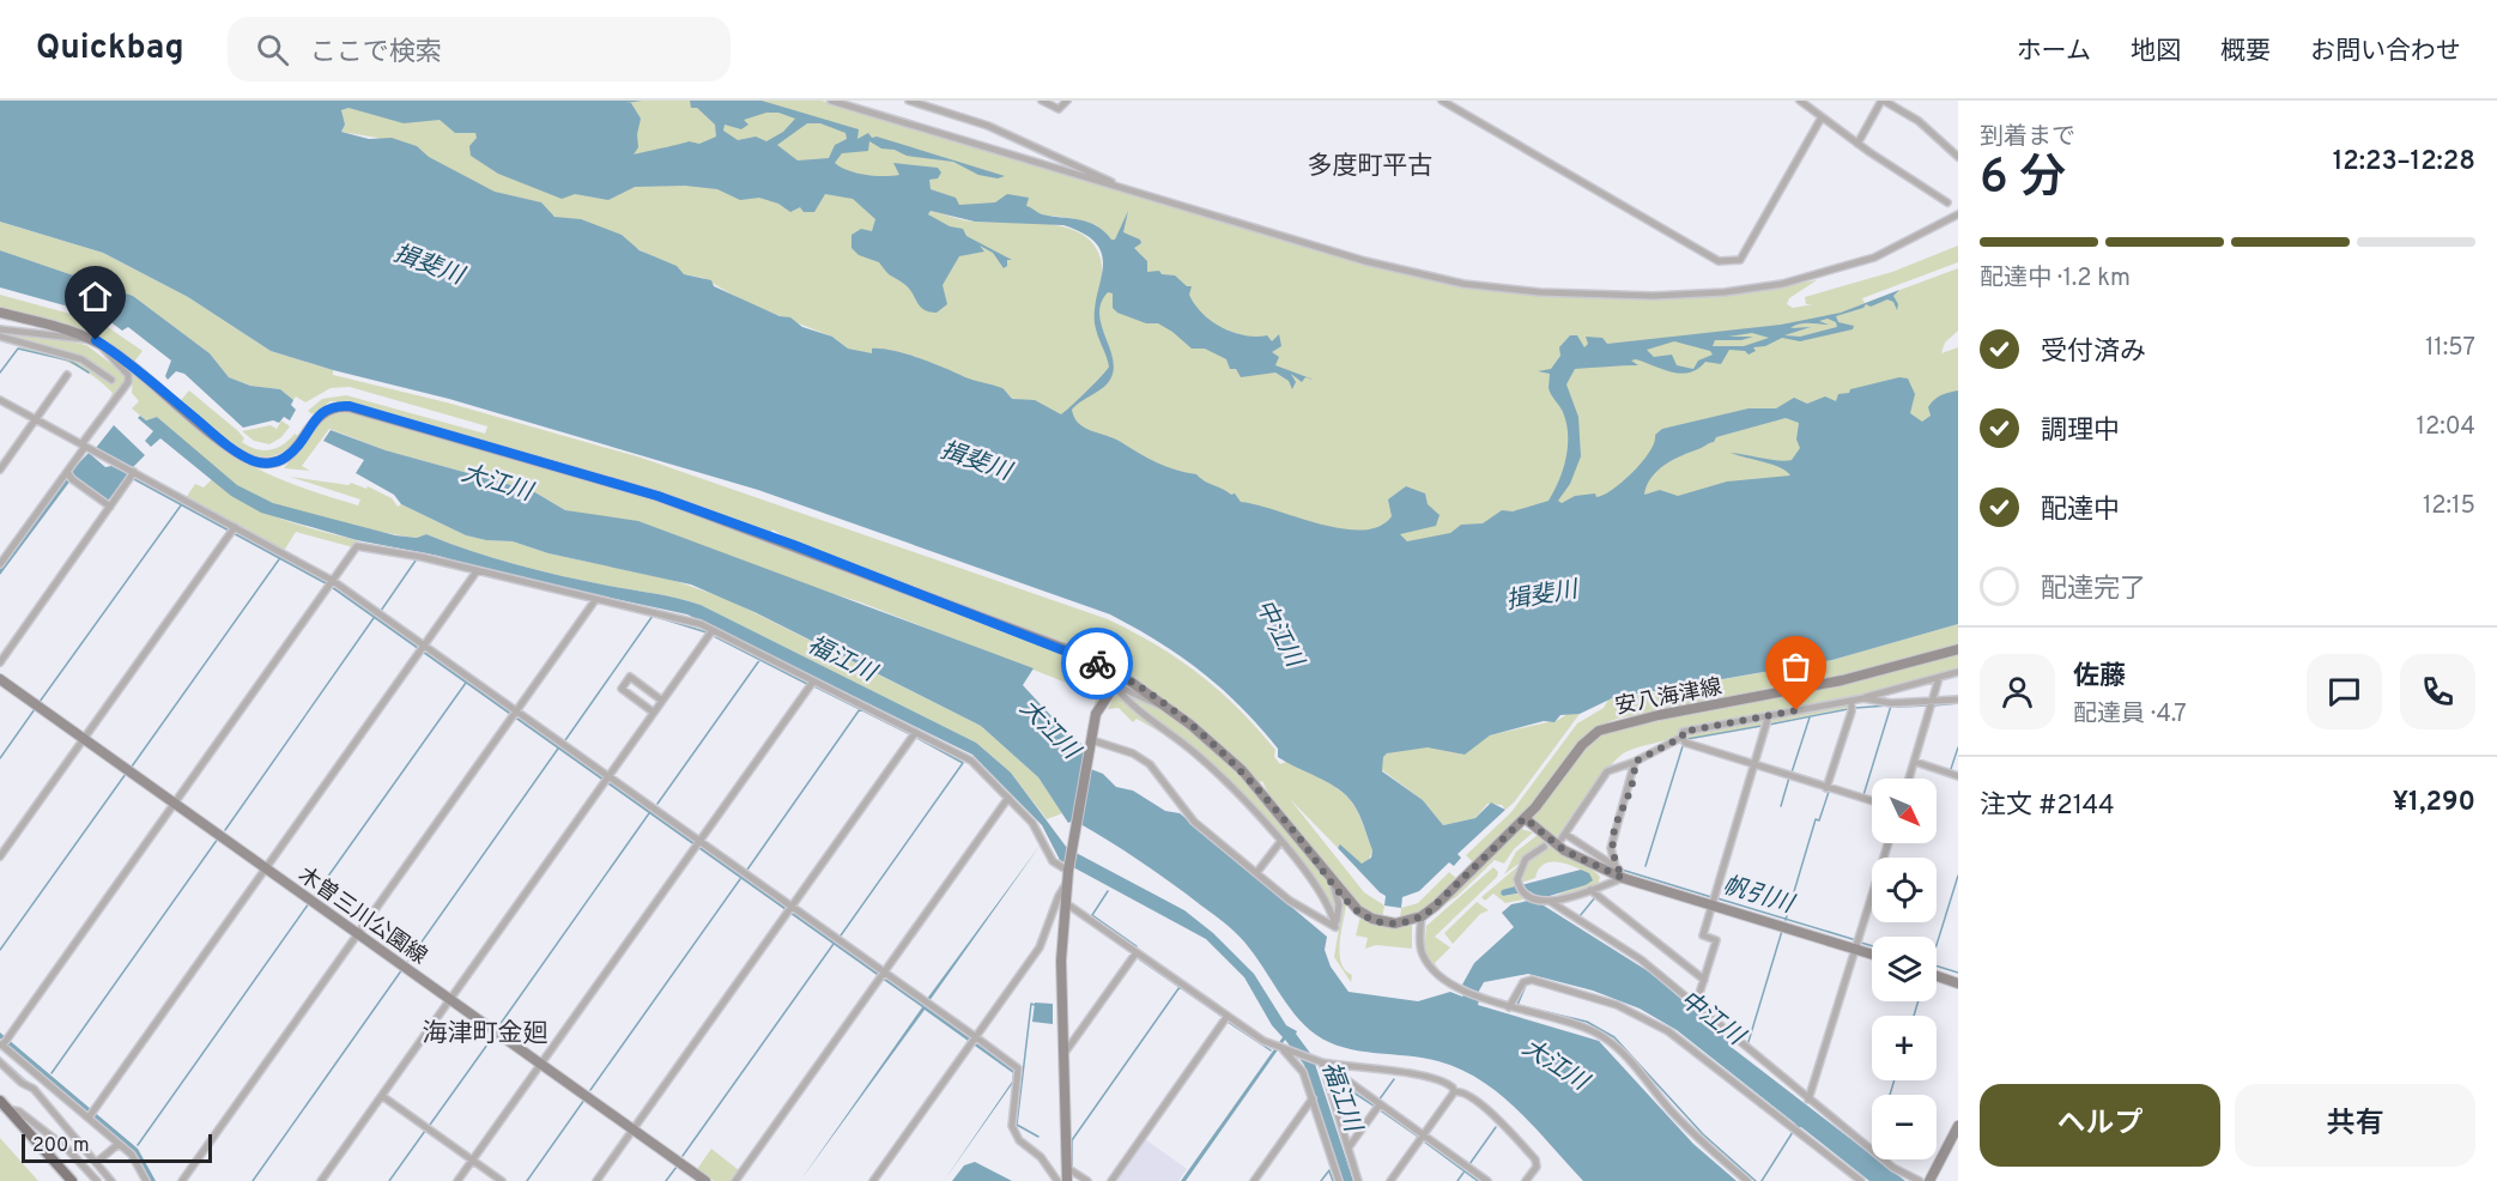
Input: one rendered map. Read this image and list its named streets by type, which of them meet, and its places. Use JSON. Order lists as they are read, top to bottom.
{
  "streets": {
    "main road": ["安八海津線", "木曽三川公園線"]
  },
  "districts": ["多度町平古", "海津町金廻"],
  "water": [
    "揖斐川",
    "大江川",
    "中江川",
    "福江川",
    "帆引川"
  ],
  "scale_bar": "200 m",
  "north": "bottom right",
  "page": {
    "header": "Quickbag",
    "search": "ここで検索",
    "nav": [
      "ホーム",
      "地図",
      "概要",
      "お問い合わせ"
    ],
    "heading": ["6 分", "到着まで", "12:23–12:28"],
    "panel": [
      "佐藤",
      "配達員 · 4.7",
      "注文 #2144",
      "¥1,290"
    ],
    "bar": "配達中 · 1.2 km",
    "list": [
      ["受付済み", "11:57"],
      ["調理中", "12:04"],
      ["配達中", "12:15"],
      "配達完了"
    ],
    "map_buttons": ["+", "−"],
    "buttons": ["ヘルプ", "共有"],
    "scale": "200 m"
  }
}
